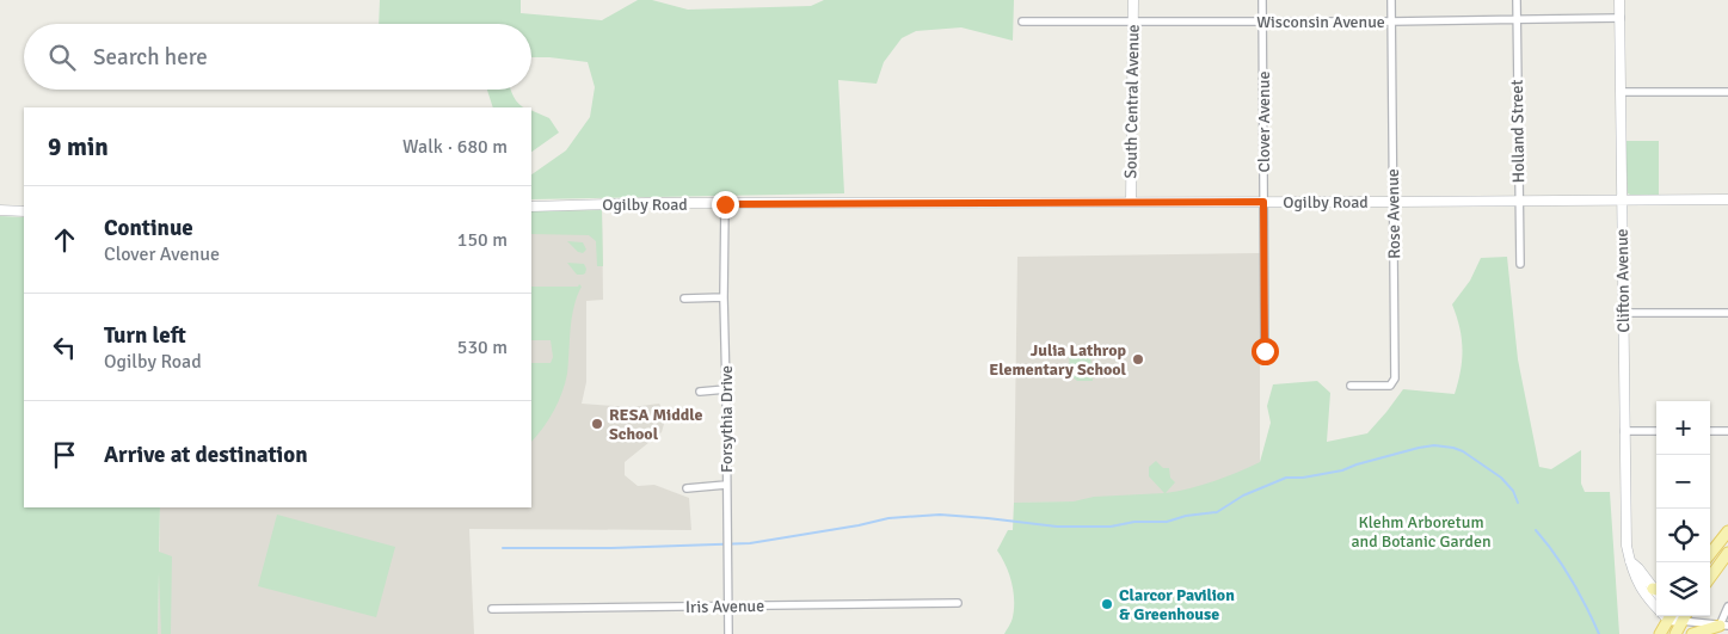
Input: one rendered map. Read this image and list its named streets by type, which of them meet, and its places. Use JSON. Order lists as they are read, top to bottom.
{
  "streets": {
    "street": [
      "Wisconsin Avenue",
      "South Central Avenue",
      "Clover Avenue",
      "Holland Street",
      "Ogilby Road",
      "Rose Avenue",
      "Clifton Avenue",
      "Forsythia Drive",
      "Iris Avenue"
    ]
  },
  "crossings": [
    ["Wisconsin Avenue", "South Central Avenue"],
    ["Wisconsin Avenue", "Clover Avenue"],
    ["Wisconsin Avenue", "Holland Street"],
    ["Wisconsin Avenue", "Rose Avenue"],
    ["Wisconsin Avenue", "Clifton Avenue"],
    ["South Central Avenue", "Ogilby Road"],
    ["Clover Avenue", "Ogilby Road"],
    ["Holland Street", "Ogilby Road"],
    ["Ogilby Road", "Rose Avenue"],
    ["Ogilby Road", "Clifton Avenue"],
    ["Ogilby Road", "Forsythia Drive"],
    ["Forsythia Drive", "Iris Avenue"]
  ],
  "parks": ["Klehm Arboretum and Botanic Garden"],
  "places": ["Julia Lathrop Elementary School", "RESA Middle School", "Clarcor Pavilion & Greenhouse"],
  "page": {
    "search": "Search here",
    "heading": ["9 min", "Walk · 680 m"],
    "list": [
      ["Continue", "Clover Avenue", "150 m"],
      ["Turn left", "Ogilby Road", "530 m"],
      "Arrive at destination"
    ],
    "map_buttons": ["+", "−"]
  }
}
